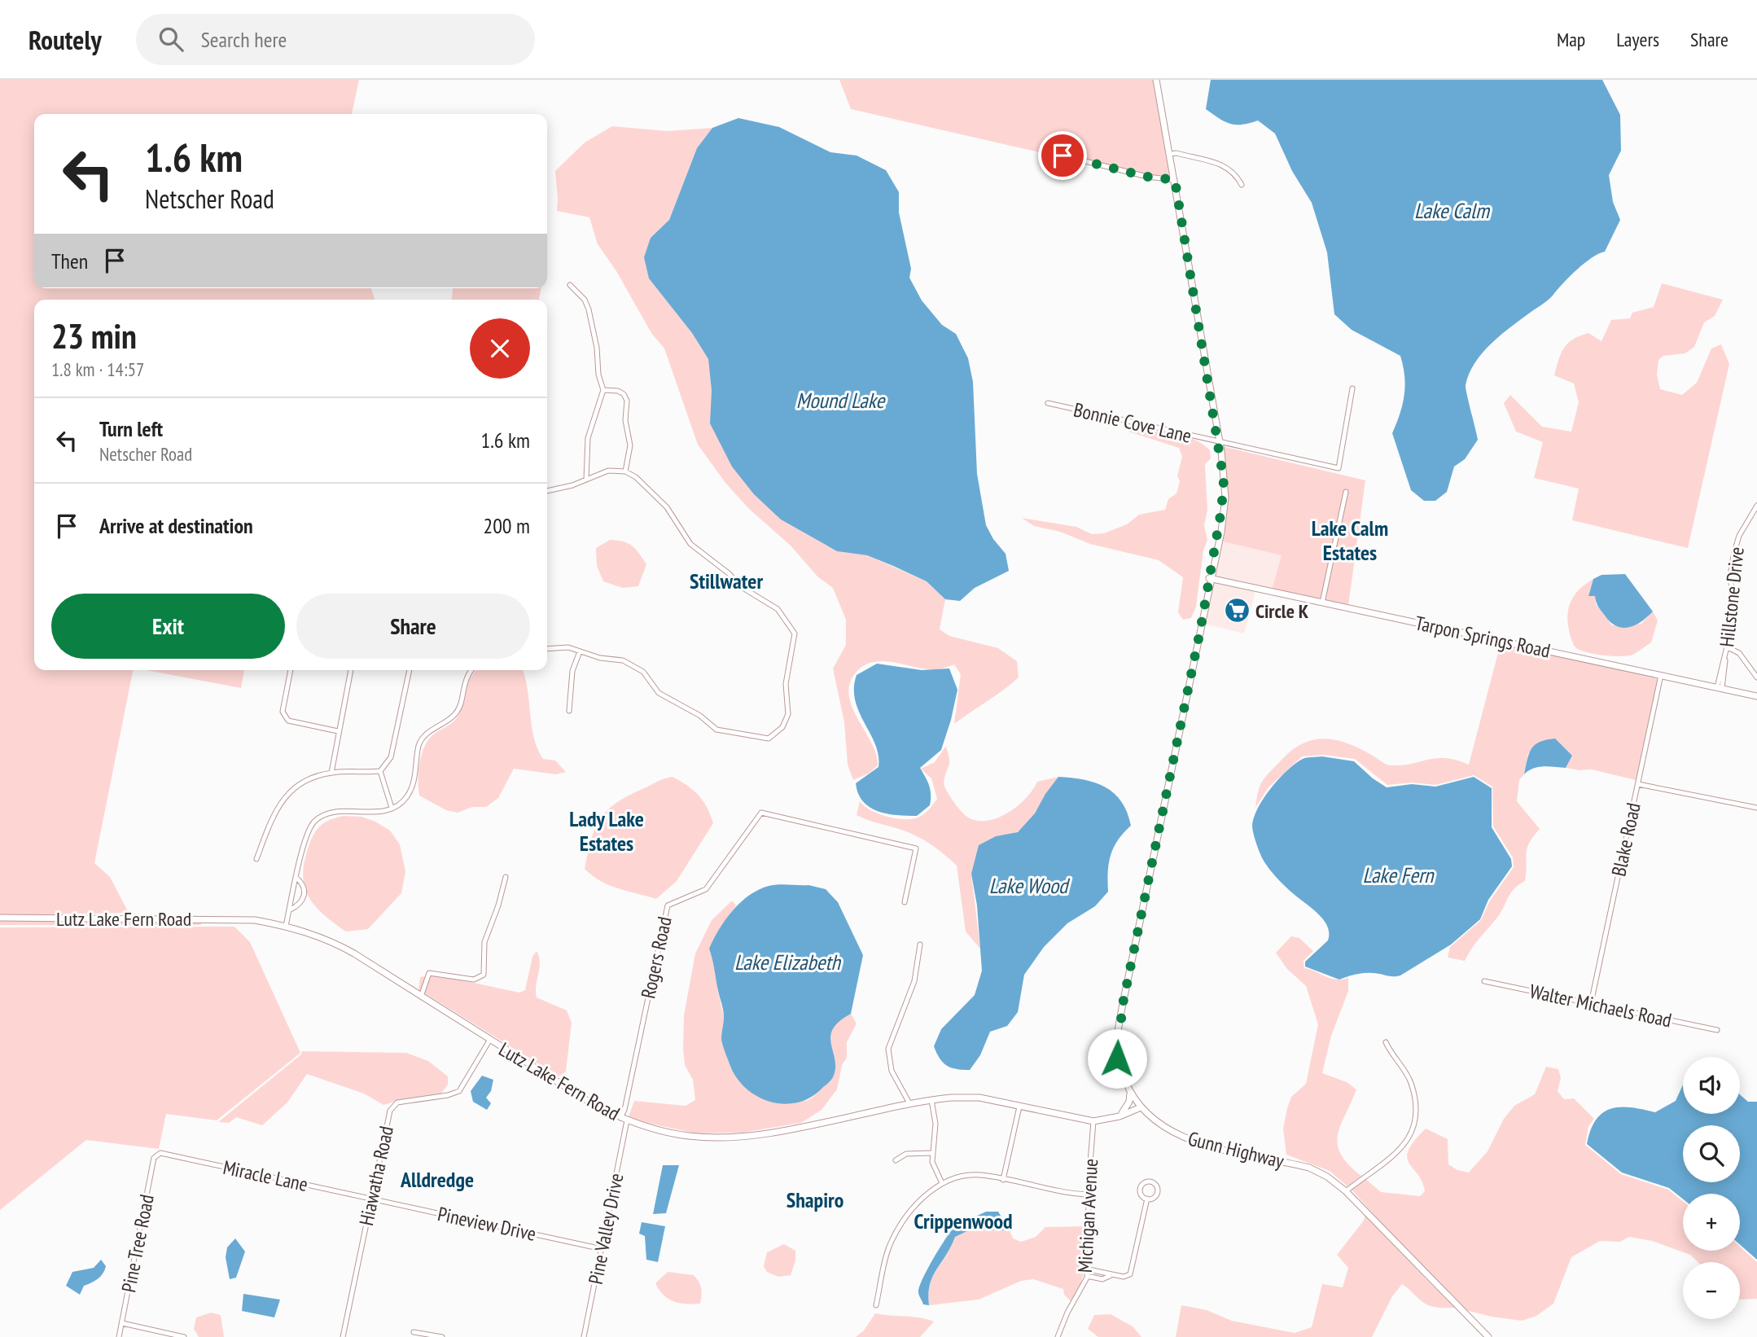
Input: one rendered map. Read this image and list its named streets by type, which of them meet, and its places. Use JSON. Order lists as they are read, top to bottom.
{
  "streets": {
    "main road": ["Tarpon Springs Road", "Lutz Lake Fern Road", "Gunn Highway"],
    "street": [
      "Bonnie Cove Lane",
      "Hillstone Drive",
      "Blake Road",
      "Rogers Road",
      "Walter Michaels Road",
      "Miracle Lane",
      "Hiawatha Road",
      "Michigan Avenue",
      "Pineview Drive",
      "Pine Valley Drive",
      "Pine Tree Road"
    ]
  },
  "crossings": [
    ["Bonnie Cove Lane", "Gunn Highway"],
    ["Hillstone Drive", "Tarpon Springs Road"],
    ["Tarpon Springs Road", "Blake Road"],
    ["Tarpon Springs Road", "Gunn Highway"],
    ["Blake Road", "Walter Michaels Road"],
    ["Lutz Lake Fern Road", "Rogers Road"],
    ["Lutz Lake Fern Road", "Gunn Highway"],
    ["Lutz Lake Fern Road", "Hiawatha Road"],
    ["Lutz Lake Fern Road", "Michigan Avenue"],
    ["Lutz Lake Fern Road", "Pine Valley Drive"],
    ["Rogers Road", "Pine Valley Drive"],
    ["Miracle Lane", "Hiawatha Road"],
    ["Miracle Lane", "Pineview Drive"],
    ["Miracle Lane", "Pine Tree Road"],
    ["Hiawatha Road", "Pineview Drive"],
    ["Pineview Drive", "Pine Valley Drive"]
  ],
  "districts": [
    "Lake Calm Estates",
    "Stillwater",
    "Lady Lake Estates",
    "Alldredge",
    "Shapiro",
    "Crippenwood"
  ],
  "water": [
    "Lake Calm",
    "Mound Lake",
    "Lake Fern",
    "Lake Wood",
    "Lake Elizabeth"
  ],
  "places": {
    "supermarket": ["Circle K"]
  },
  "page": {
    "header": "Routely",
    "search": "Search here",
    "nav": ["Map", "Layers", "Share"],
    "turn": ["1.6 km", "Netscher Road"],
    "then": "Then",
    "heading": ["23 min", "1.8 km · 14:57"],
    "list": [
      {
        "name": "Turn left",
        "note": "Netscher Road",
        "value": "1.6 km"
      },
      {
        "name": "Arrive at destination",
        "value": "200 m"
      }
    ],
    "buttons": ["Exit", "Share"],
    "map_buttons": ["+", "−"]
  }
}
